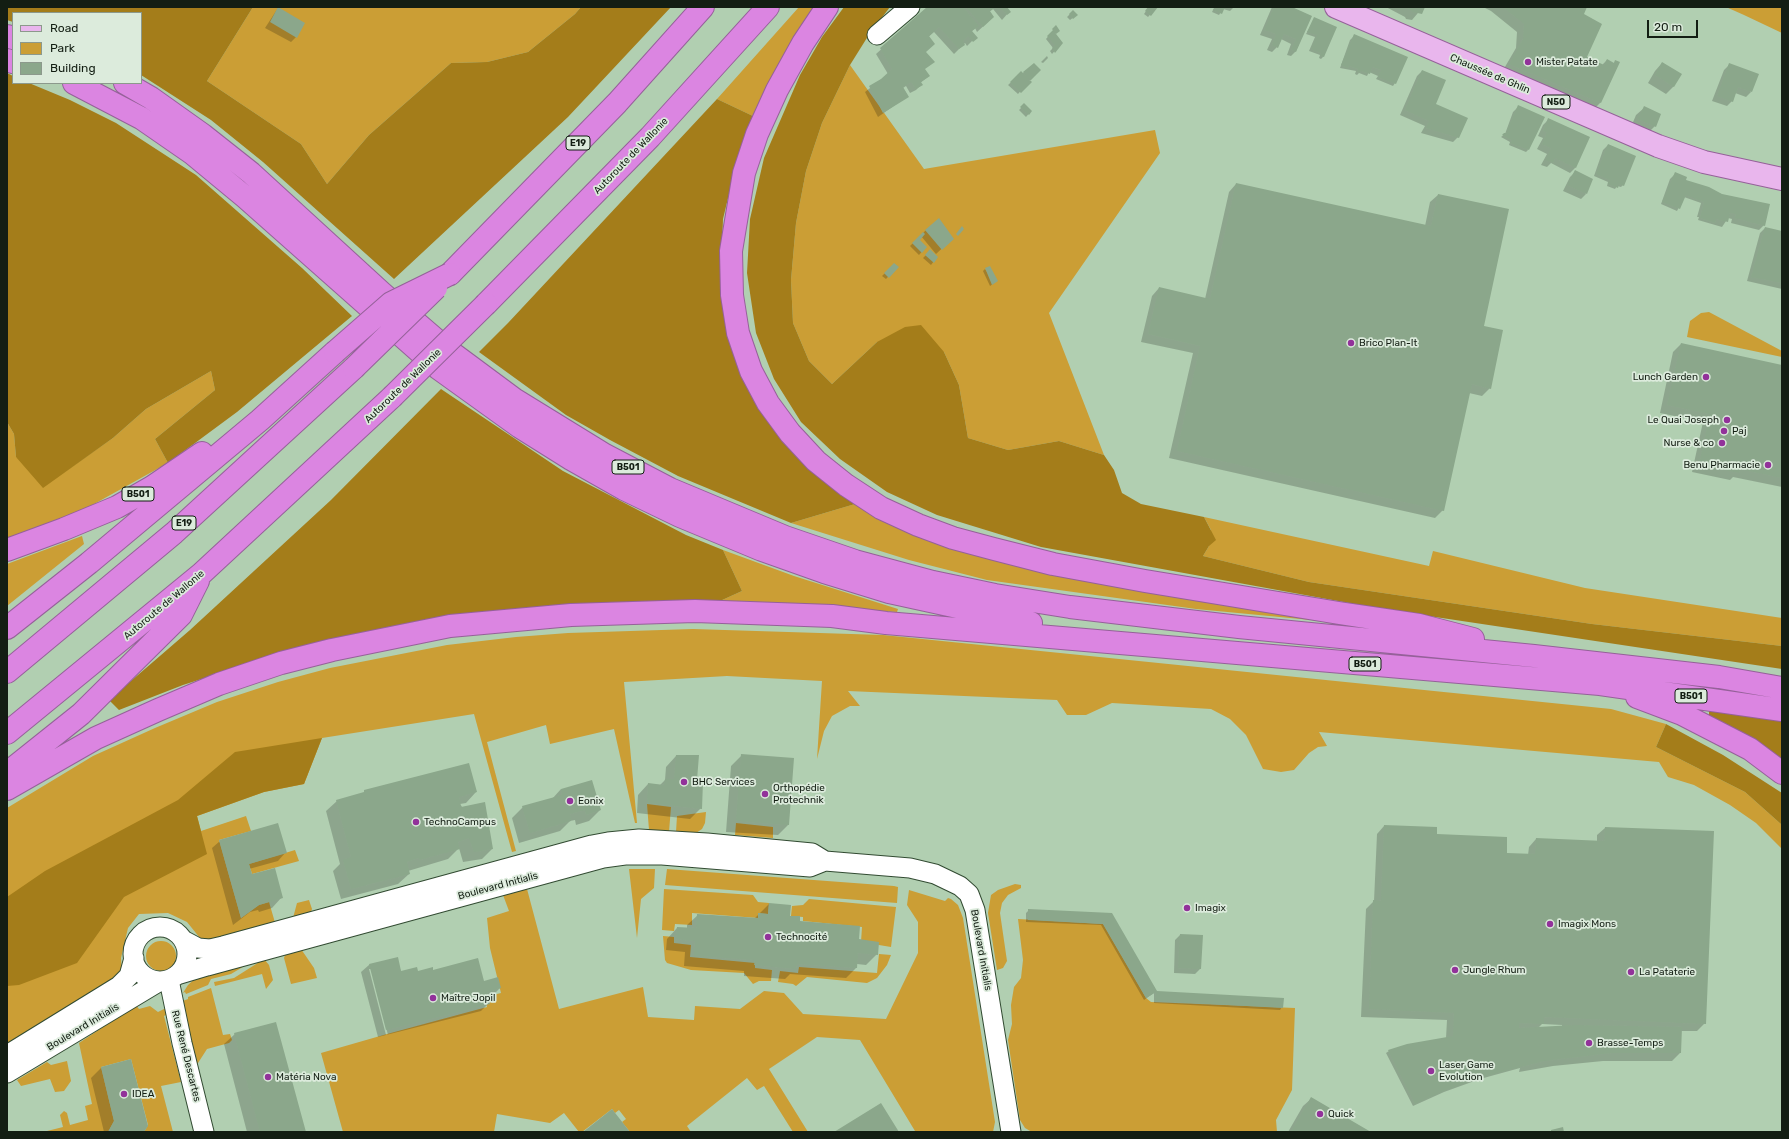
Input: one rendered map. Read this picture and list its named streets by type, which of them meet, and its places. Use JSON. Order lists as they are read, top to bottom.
{
  "streets": {
    "highway": ["E19", "Autoroute de Wallonie", "B501"],
    "main road": ["Chaussée de Ghlin", "N50"],
    "street": ["Boulevard Initialis", "Rue René Descartes"]
  },
  "crossings": [
    ["Boulevard Initialis", "Rue René Descartes"]
  ],
  "places": [
    "Mister Patate",
    "Brico Plan-It",
    "Lunch Garden",
    "Le Quai Joseph",
    "Paj",
    "Nurse & co",
    "Benu Pharmacie",
    "BHC Services",
    "Orthopédie Protechnik",
    "Eonix",
    "TechnoCampus",
    "Imagix",
    "Imagix Mons",
    "Technocité",
    "Jungle Rhum",
    "La Pataterie",
    "Maître Jopil",
    "Brasse-Temps",
    "Laser Game Evolution",
    "Matéria Nova",
    "IDEA",
    "Quick"
  ],
  "legend": ["Road", "Park", "Building"],
  "scale_bar": "20 m"
}
